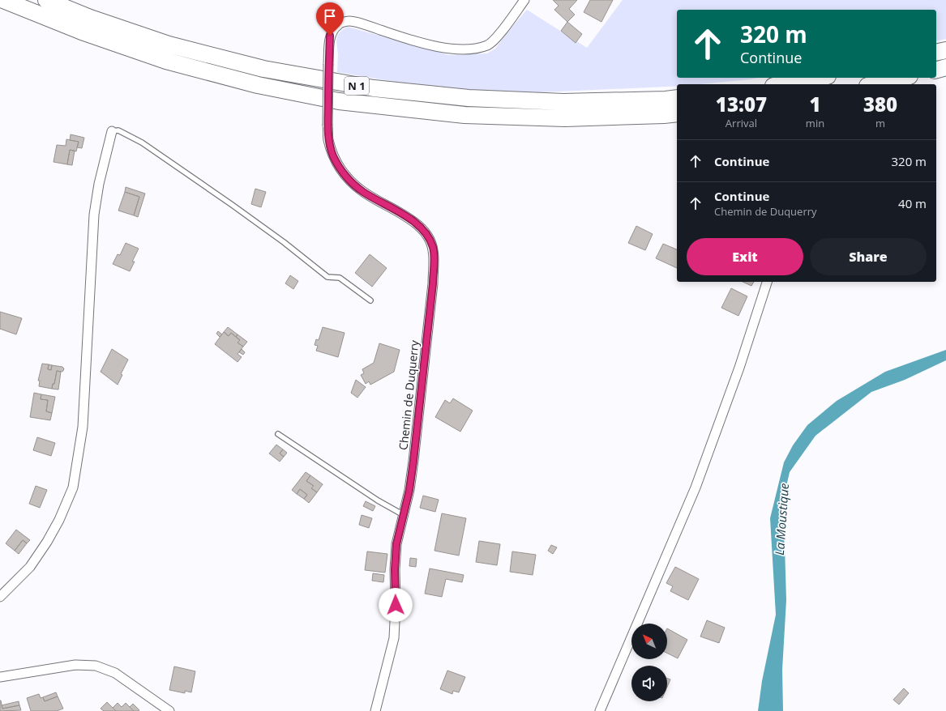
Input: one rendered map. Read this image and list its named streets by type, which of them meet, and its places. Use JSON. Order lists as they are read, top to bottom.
{
  "streets": {
    "highway": ["N 1"],
    "street": ["Chemin de Duquerry"]
  },
  "water": ["La Moustique"],
  "north": "top left",
  "page": {
    "turn": ["320 m", "Continue"],
    "eta": [
      "13:07",
      "Arrival",
      "1",
      "min",
      "380",
      "m"
    ],
    "list": [
      {
        "name": "Continue",
        "value": "320 m"
      },
      {
        "name": "Continue",
        "note": "Chemin de Duquerry",
        "value": "40 m"
      }
    ],
    "buttons": ["Exit", "Share"]
  }
}
